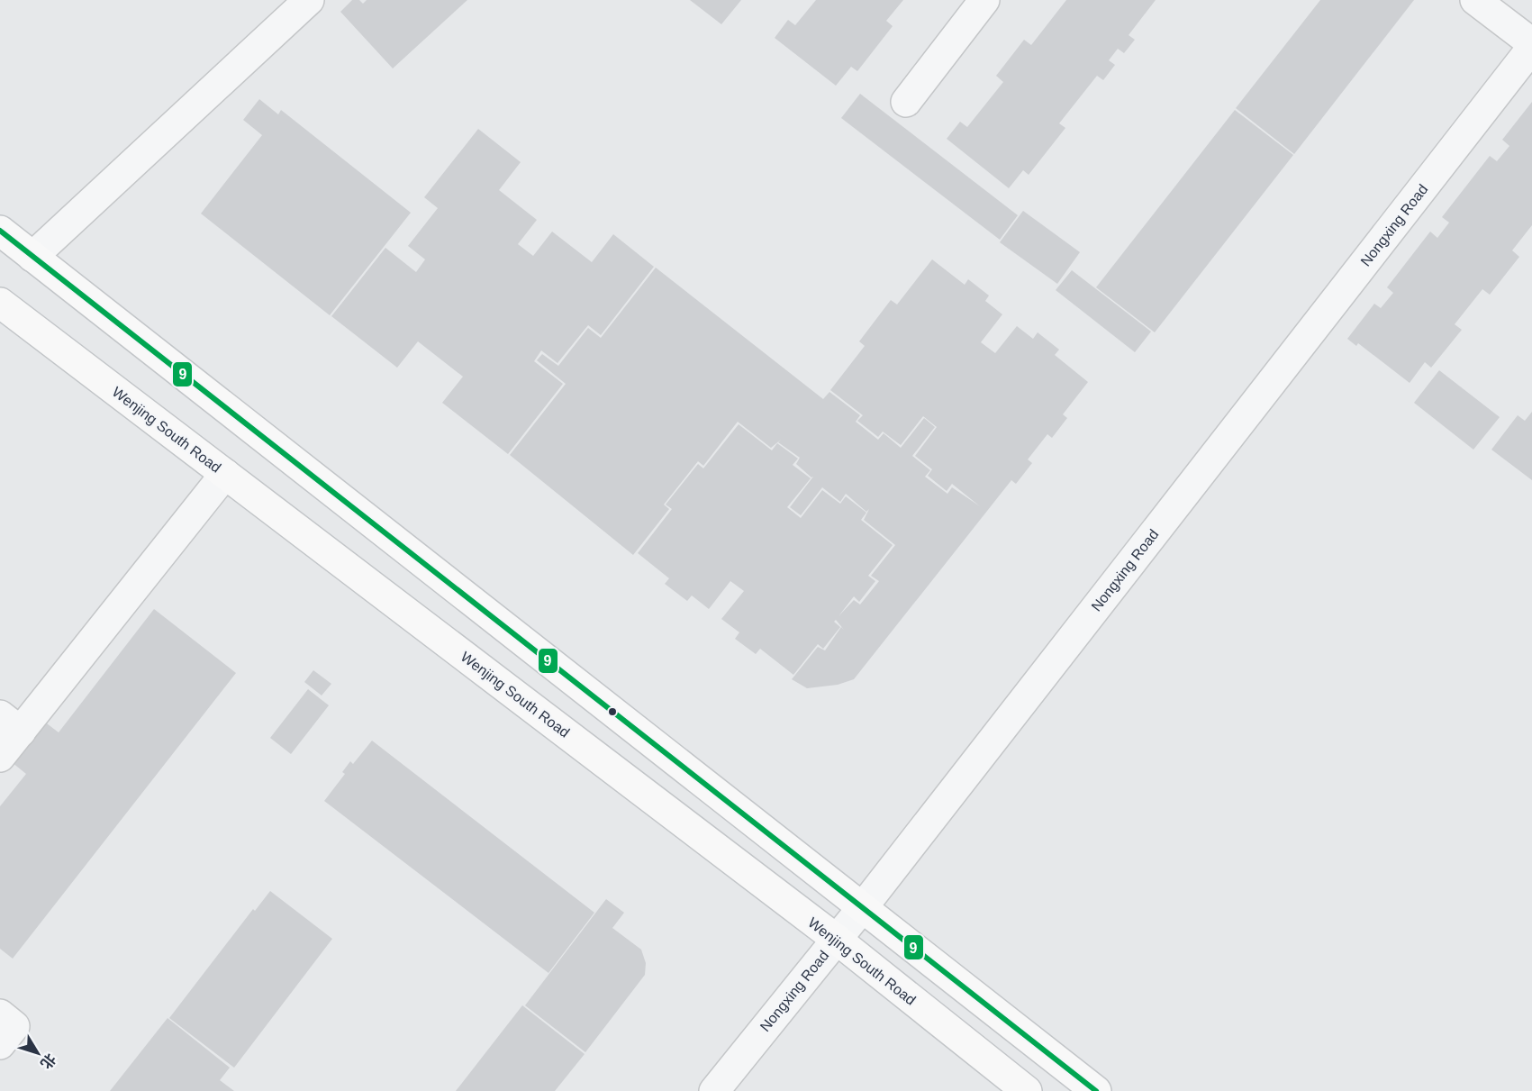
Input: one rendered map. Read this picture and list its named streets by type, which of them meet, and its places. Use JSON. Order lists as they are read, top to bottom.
{
  "streets": {
    "main road": ["Wenjing South Road"],
    "street": ["Nongxing Road"]
  },
  "crossings": [
    ["Nongxing Road", "Wenjing South Road"]
  ],
  "lines": ["transit line 9"],
  "north": "bottom right"
}
